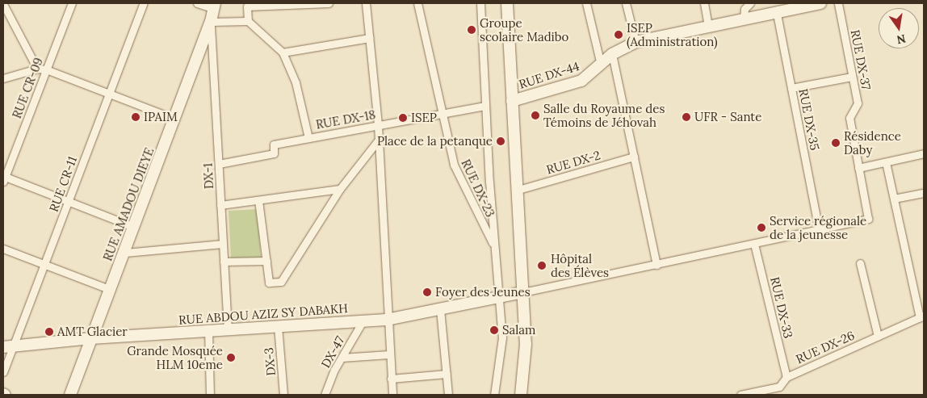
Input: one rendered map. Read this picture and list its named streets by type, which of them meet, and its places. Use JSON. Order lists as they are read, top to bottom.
{
  "streets": {
    "street": [
      "RUE DX-37",
      "RUE DX-44",
      "RUE CR-09",
      "RUE DX-18",
      "RUE DX-35",
      "RUE DX-2",
      "DX-1",
      "RUE CR-11",
      "RUE DX-23",
      "RUE AMADOU DIEYE",
      "RUE DX-33",
      "RUE ABDOU AZIZ SY DABAKH",
      "RUE DX-26",
      "DX-47",
      "DX-3"
    ]
  },
  "crossings": [
    ["RUE DX-37", "RUE DX-35"],
    ["RUE DX-44", "RUE DX-35"],
    ["RUE DX-18", "DX-1"],
    ["RUE DX-18", "RUE DX-23"],
    ["DX-1", "RUE AMADOU DIEYE"],
    ["DX-1", "RUE ABDOU AZIZ SY DABAKH"],
    ["RUE CR-11", "RUE ABDOU AZIZ SY DABAKH"],
    ["RUE AMADOU DIEYE", "RUE ABDOU AZIZ SY DABAKH"],
    ["RUE DX-33", "RUE DX-26"],
    ["RUE ABDOU AZIZ SY DABAKH", "DX-47"],
    ["RUE ABDOU AZIZ SY DABAKH", "DX-3"]
  ],
  "places": [
    "Groupe scolaire Madibo",
    "ISEP (Administration)",
    "Salle du Royaume des Témoins de Jéhovah",
    "IPAIM",
    "UFR - Sante",
    "ISEP",
    "Place de la petanque",
    "Résidence Daby",
    "Service régionale de la jeunesse",
    "Hôpital des Élèves",
    "Foyer des Jeunes",
    "Salam",
    "AMT Glacier",
    "Grande Mosquée HLM 10eme"
  ],
  "north": "bottom"
}
